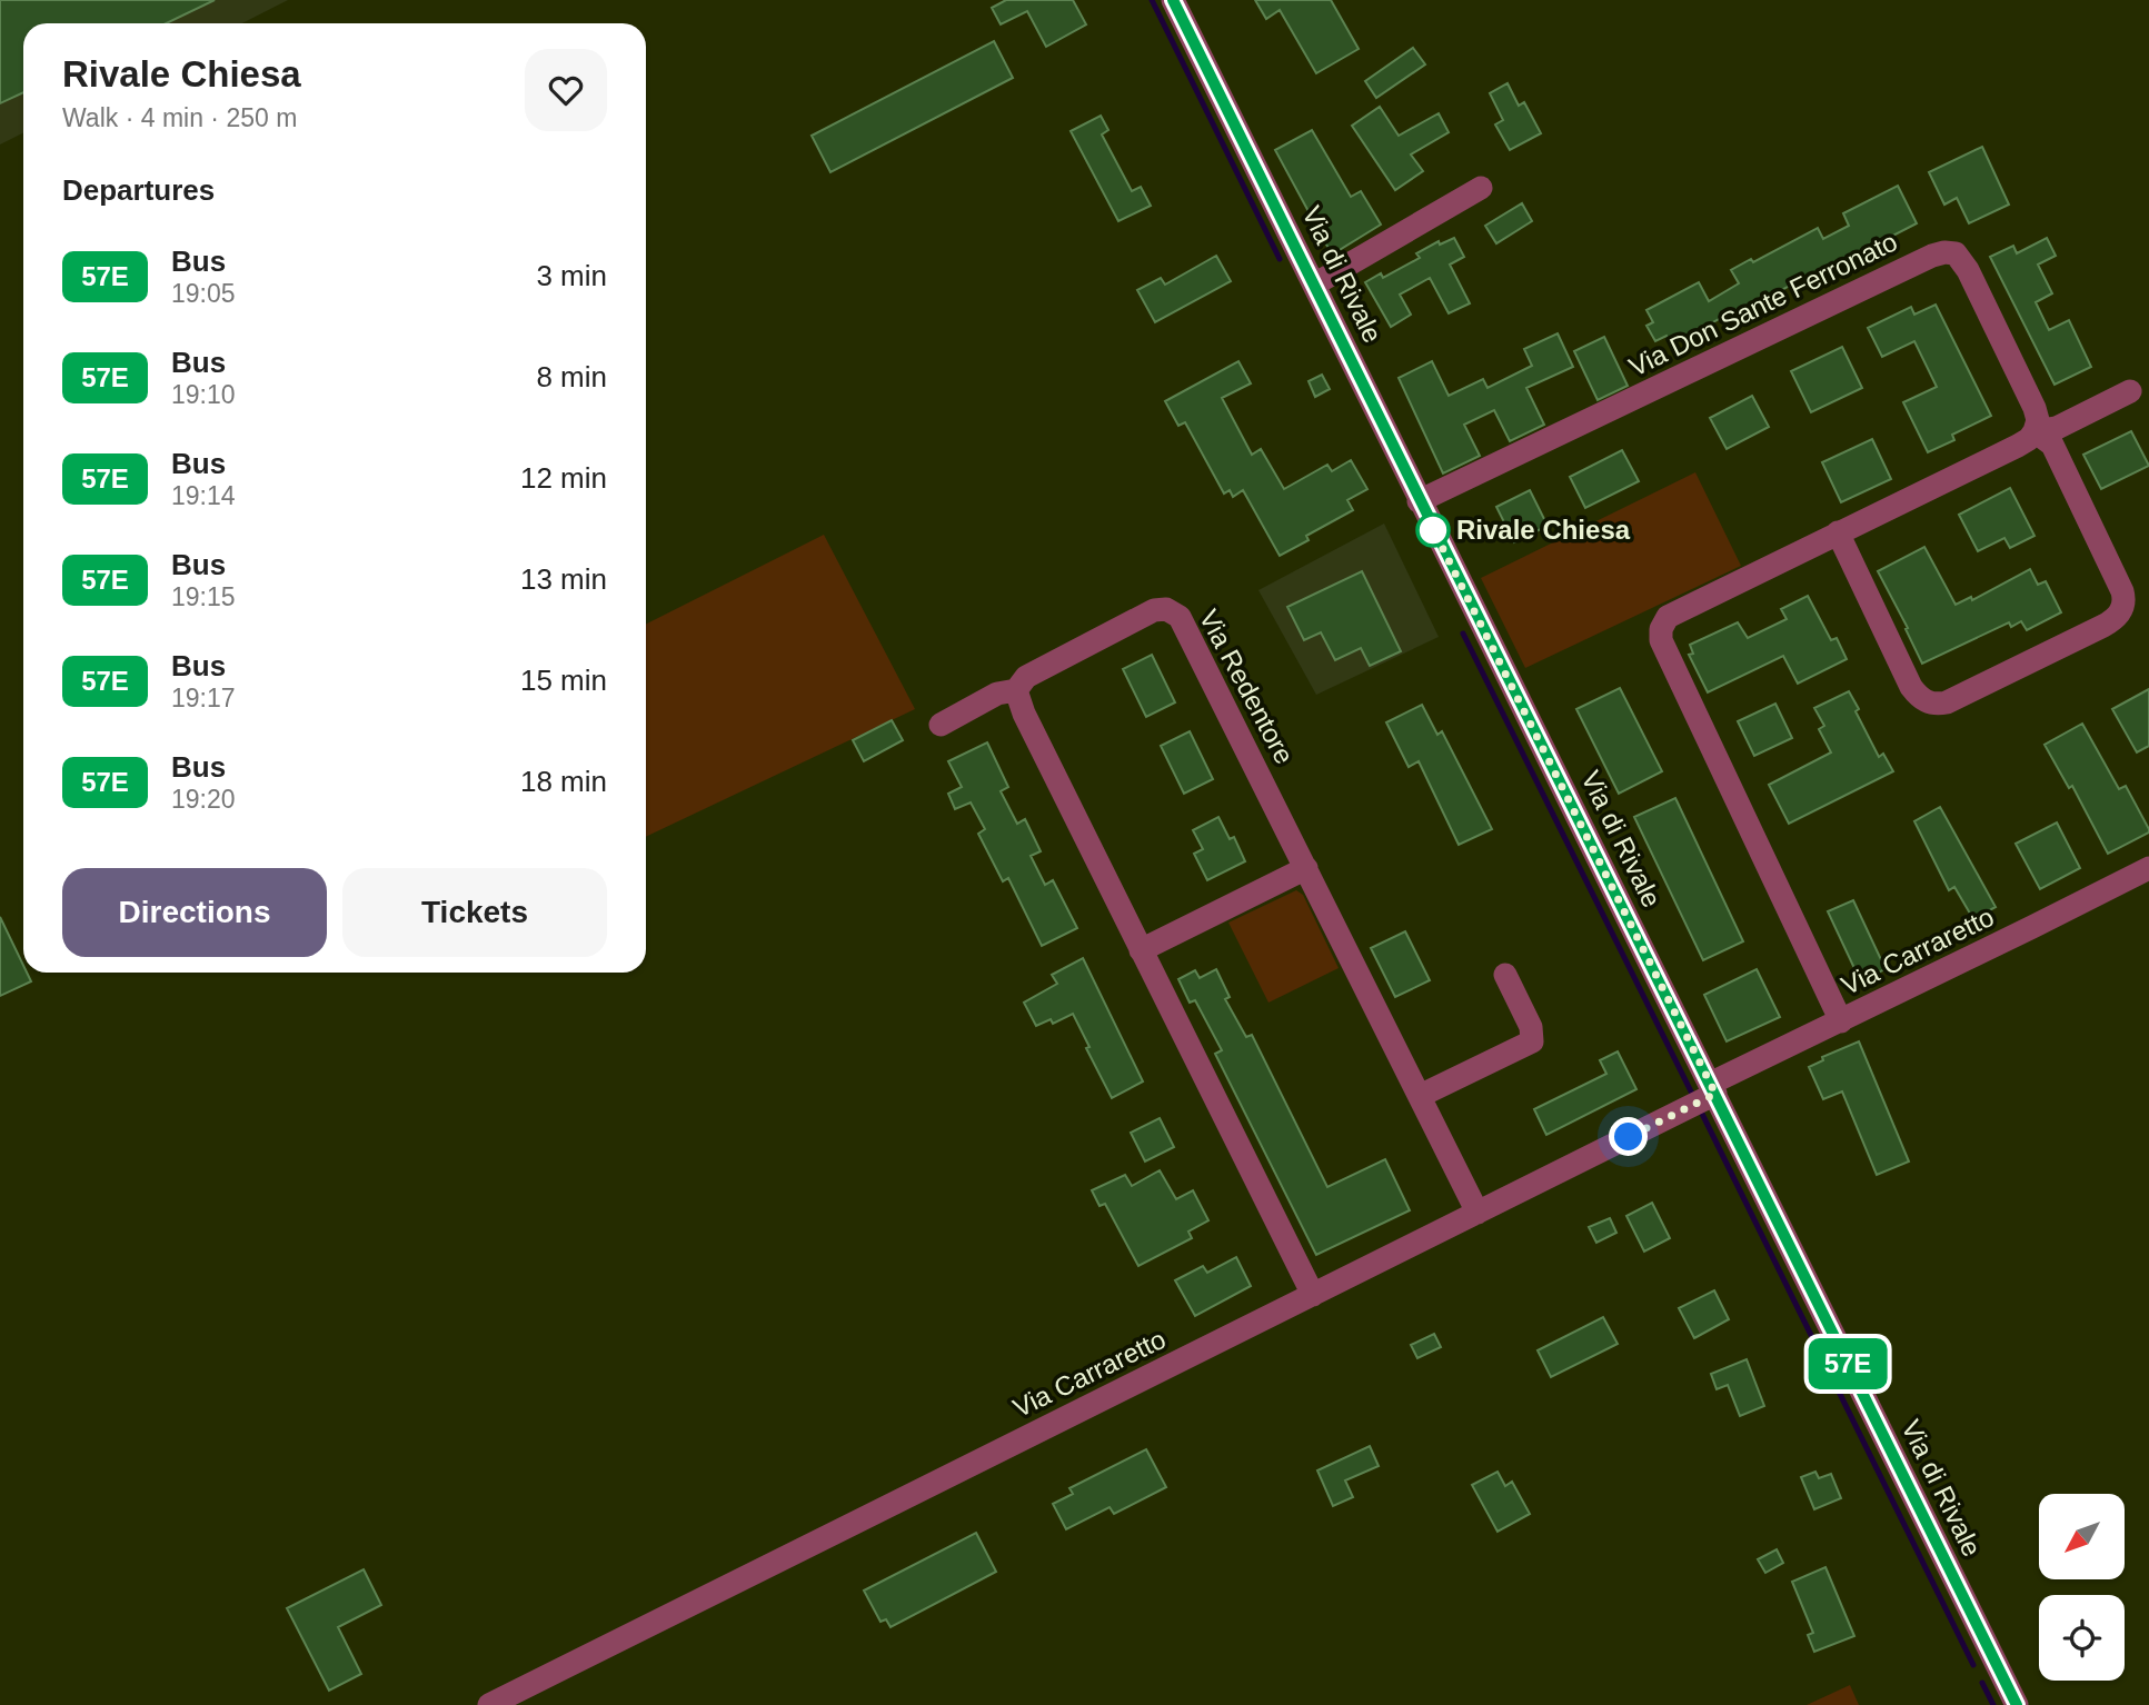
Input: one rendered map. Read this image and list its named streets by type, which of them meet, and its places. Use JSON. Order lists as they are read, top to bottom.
{
  "streets": {
    "street": [
      "Via di Rivale",
      "Via Don Sante Ferronato",
      "Via Redentore",
      "Via Carraretto"
    ]
  },
  "crossings": [
    ["Via di Rivale", "Via Don Sante Ferronato"],
    ["Via di Rivale", "Via Carraretto"],
    ["Via Redentore", "Via Carraretto"]
  ],
  "places": ["Rivale Chiesa"],
  "lines": ["bus line 57E"],
  "north": "bottom left",
  "page": {
    "on_map": "57E",
    "heading": [
      ["Rivale Chiesa", "Walk · 4 min · 250 m"],
      "Departures"
    ],
    "list": [
      {
        "mark": "57E",
        "name": "Bus",
        "note": "19:05",
        "value": "3 min"
      },
      {
        "mark": "57E",
        "name": "Bus",
        "note": "19:10",
        "value": "8 min"
      },
      {
        "mark": "57E",
        "name": "Bus",
        "note": "19:14",
        "value": "12 min"
      },
      {
        "mark": "57E",
        "name": "Bus",
        "note": "19:15",
        "value": "13 min"
      },
      {
        "mark": "57E",
        "name": "Bus",
        "note": "19:17",
        "value": "15 min"
      },
      {
        "mark": "57E",
        "name": "Bus",
        "note": "19:20",
        "value": "18 min"
      }
    ],
    "buttons": ["Directions", "Tickets"]
  }
}
